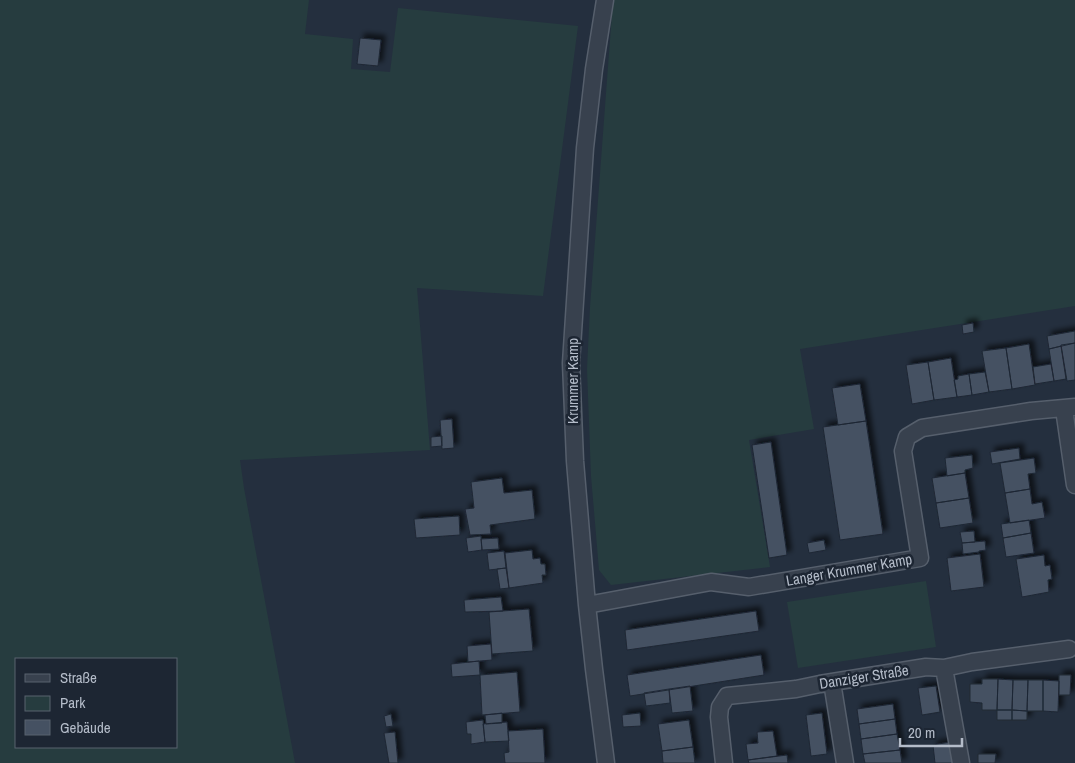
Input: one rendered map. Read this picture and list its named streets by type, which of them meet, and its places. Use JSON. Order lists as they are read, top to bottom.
{
  "streets": {
    "street": ["Krummer Kamp", "Langer Krummer Kamp", "Danziger Straße"]
  },
  "crossings": [
    ["Krummer Kamp", "Langer Krummer Kamp"]
  ],
  "legend": ["Straße", "Park", "Gebäude"],
  "scale_bar": "20 m"
}
